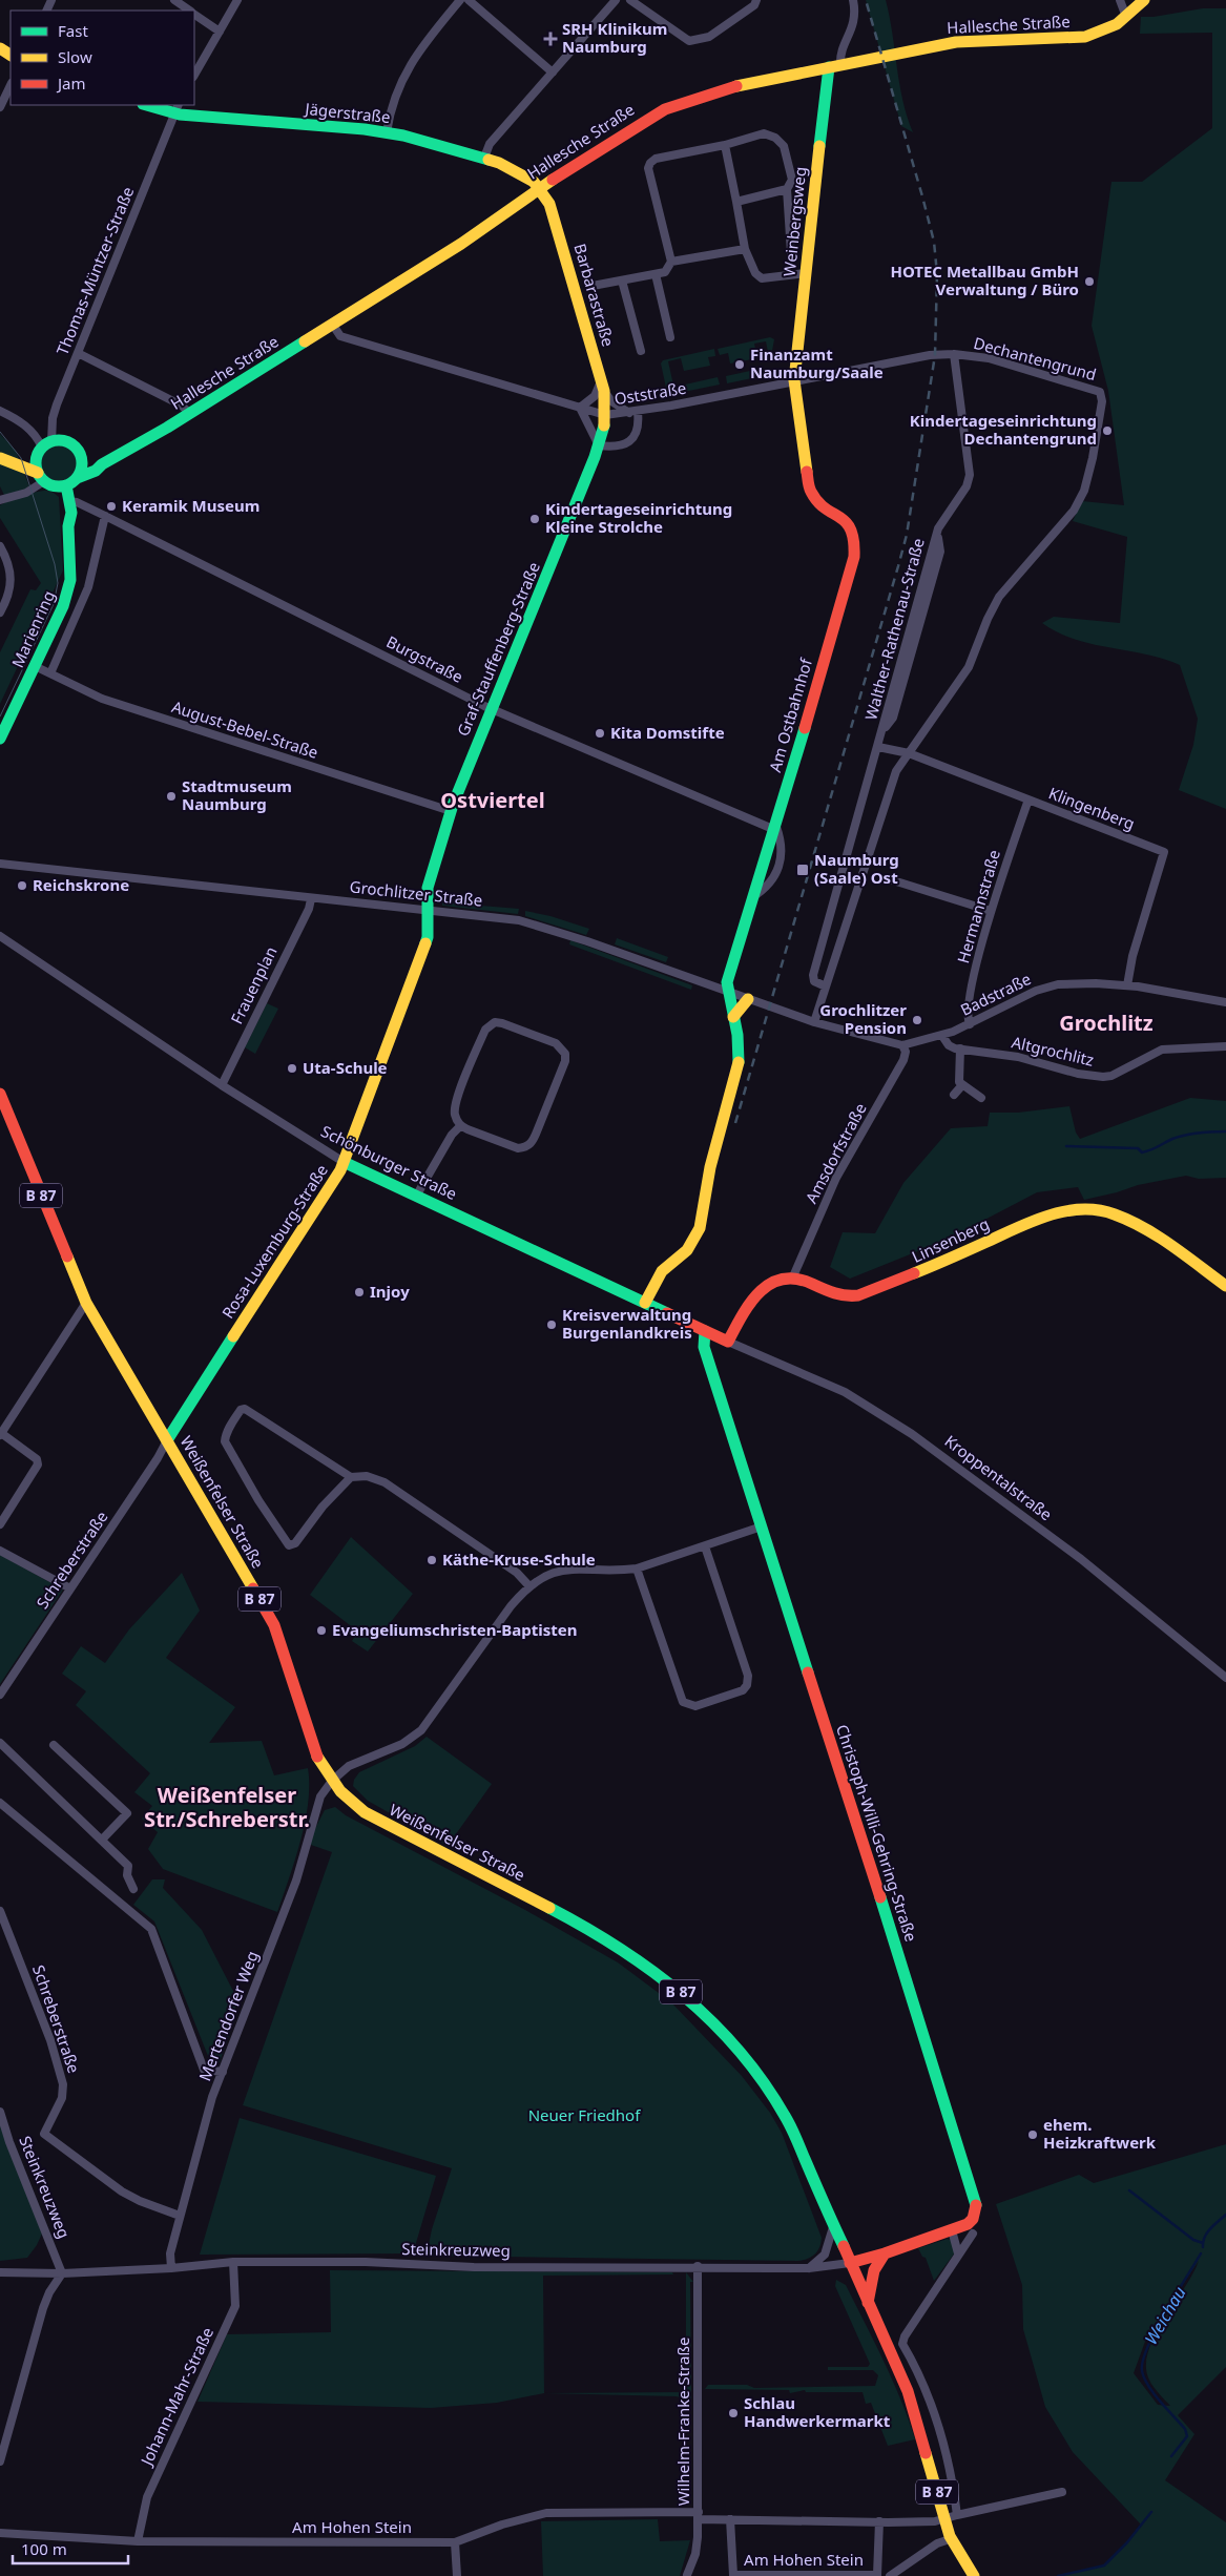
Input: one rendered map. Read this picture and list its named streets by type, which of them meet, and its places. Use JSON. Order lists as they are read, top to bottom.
{
  "streets": {
    "main road": [
      "Hallesche Straße",
      "Jägerstraße",
      "Weinbergsweg",
      "Barbarastraße",
      "Marienring",
      "Graf-Stauffenberg-Straße",
      "Am Ostbahnhof",
      "Schönburger Straße",
      "B 87",
      "Linsenberg",
      "Rosa-Luxemburg-Straße",
      "Weißenfelser Straße",
      "Christoph-Willi-Gehring-Straße"
    ],
    "street": [
      "Thomas-Müntzer-Straße",
      "Dechantengrund",
      "Oststraße",
      "Walther-Rathenau-Straße",
      "Burgstraße",
      "August-Bebel-Straße",
      "Klingenberg",
      "Grochlitzer Straße",
      "Hermannstraße",
      "Frauenplan",
      "Badstraße",
      "Altgrochlitz",
      "Amsdorfstraße",
      "Kroppentalstraße",
      "Schreberstraße",
      "Mertendorfer Weg",
      "Steinkreuzweg",
      "Johann-Mahr-Straße",
      "Wilhelm-Franke-Straße",
      "Am Hohen Stein"
    ]
  },
  "crossings": [
    ["Hallesche Straße", "Jägerstraße"],
    ["Hallesche Straße", "Weinbergsweg"],
    ["Hallesche Straße", "Thomas-Müntzer-Straße"],
    ["Hallesche Straße", "Barbarastraße"],
    ["Hallesche Straße", "Oststraße"],
    ["Hallesche Straße", "Marienring"],
    ["Jägerstraße", "Thomas-Müntzer-Straße"],
    ["Jägerstraße", "Barbarastraße"],
    ["Weinbergsweg", "Oststraße"],
    ["Weinbergsweg", "Am Ostbahnhof"],
    ["Thomas-Müntzer-Straße", "Marienring"],
    ["Barbarastraße", "Oststraße"],
    ["Barbarastraße", "Graf-Stauffenberg-Straße"],
    ["Dechantengrund", "Oststraße"],
    ["Dechantengrund", "Walther-Rathenau-Straße"],
    ["Dechantengrund", "Klingenberg"],
    ["Oststraße", "Walther-Rathenau-Straße"],
    ["Oststraße", "Graf-Stauffenberg-Straße"],
    ["Marienring", "Burgstraße"],
    ["Marienring", "August-Bebel-Straße"],
    ["Walther-Rathenau-Straße", "Klingenberg"],
    ["Graf-Stauffenberg-Straße", "Burgstraße"],
    ["Graf-Stauffenberg-Straße", "August-Bebel-Straße"],
    ["Graf-Stauffenberg-Straße", "Grochlitzer Straße"],
    ["Graf-Stauffenberg-Straße", "Rosa-Luxemburg-Straße"],
    ["Burgstraße", "Am Ostbahnhof"],
    ["Am Ostbahnhof", "Grochlitzer Straße"],
    ["Klingenberg", "Hermannstraße"],
    ["Klingenberg", "Badstraße"],
    ["Grochlitzer Straße", "Frauenplan"],
    ["Grochlitzer Straße", "Badstraße"],
    ["Grochlitzer Straße", "Rosa-Luxemburg-Straße"],
    ["Hermannstraße", "Badstraße"],
    ["Frauenplan", "Schönburger Straße"],
    ["Badstraße", "Altgrochlitz"],
    ["Badstraße", "Amsdorfstraße"],
    ["Amsdorfstraße", "Linsenberg"],
    ["Schönburger Straße", "Rosa-Luxemburg-Straße"],
    ["Schönburger Straße", "Christoph-Willi-Gehring-Straße"],
    ["B 87", "Weißenfelser Straße"],
    ["B 87", "Christoph-Willi-Gehring-Straße"],
    ["B 87", "Steinkreuzweg"],
    ["B 87", "Am Hohen Stein"],
    ["Rosa-Luxemburg-Straße", "Weißenfelser Straße"],
    ["Rosa-Luxemburg-Straße", "Schreberstraße"],
    ["Weißenfelser Straße", "Schreberstraße"],
    ["Weißenfelser Straße", "Mertendorfer Weg"],
    ["Schreberstraße", "Mertendorfer Weg"],
    ["Christoph-Willi-Gehring-Straße", "Mertendorfer Weg"],
    ["Christoph-Willi-Gehring-Straße", "Steinkreuzweg"],
    ["Mertendorfer Weg", "Steinkreuzweg"],
    ["Steinkreuzweg", "Johann-Mahr-Straße"],
    ["Steinkreuzweg", "Wilhelm-Franke-Straße"],
    ["Johann-Mahr-Straße", "Am Hohen Stein"],
    ["Wilhelm-Franke-Straße", "Am Hohen Stein"]
  ],
  "districts": ["Ostviertel", "Grochlitz", "Weißenfelser Str./Schreberstr."],
  "water": ["Weichau"],
  "parks": ["Neuer Friedhof"],
  "places": {
    "health": ["SRH Klinikum Naumburg"],
    "other": [
      "HOTEC Metallbau GmbH Verwaltung / Büro",
      "Finanzamt Naumburg/Saale",
      "Kindertageseinrichtung Dechantengrund",
      "Keramik Museum",
      "Kindertageseinrichtung Kleine Strolche",
      "Kita Domstifte",
      "Stadtmuseum Naumburg",
      "Reichskrone",
      "Grochlitzer Pension",
      "Uta-Schule",
      "Injoy",
      "Kreisverwaltung Burgenlandkreis",
      "Käthe-Kruse-Schule",
      "Evangeliumschristen-Baptisten",
      "ehem. Heizkraftwerk",
      "Schlau Handwerkermarkt"
    ],
    "transit": ["Naumburg (Saale) Ost"]
  },
  "legend": ["Fast", "Slow", "Jam"],
  "scale_bar": "100 m"
}
